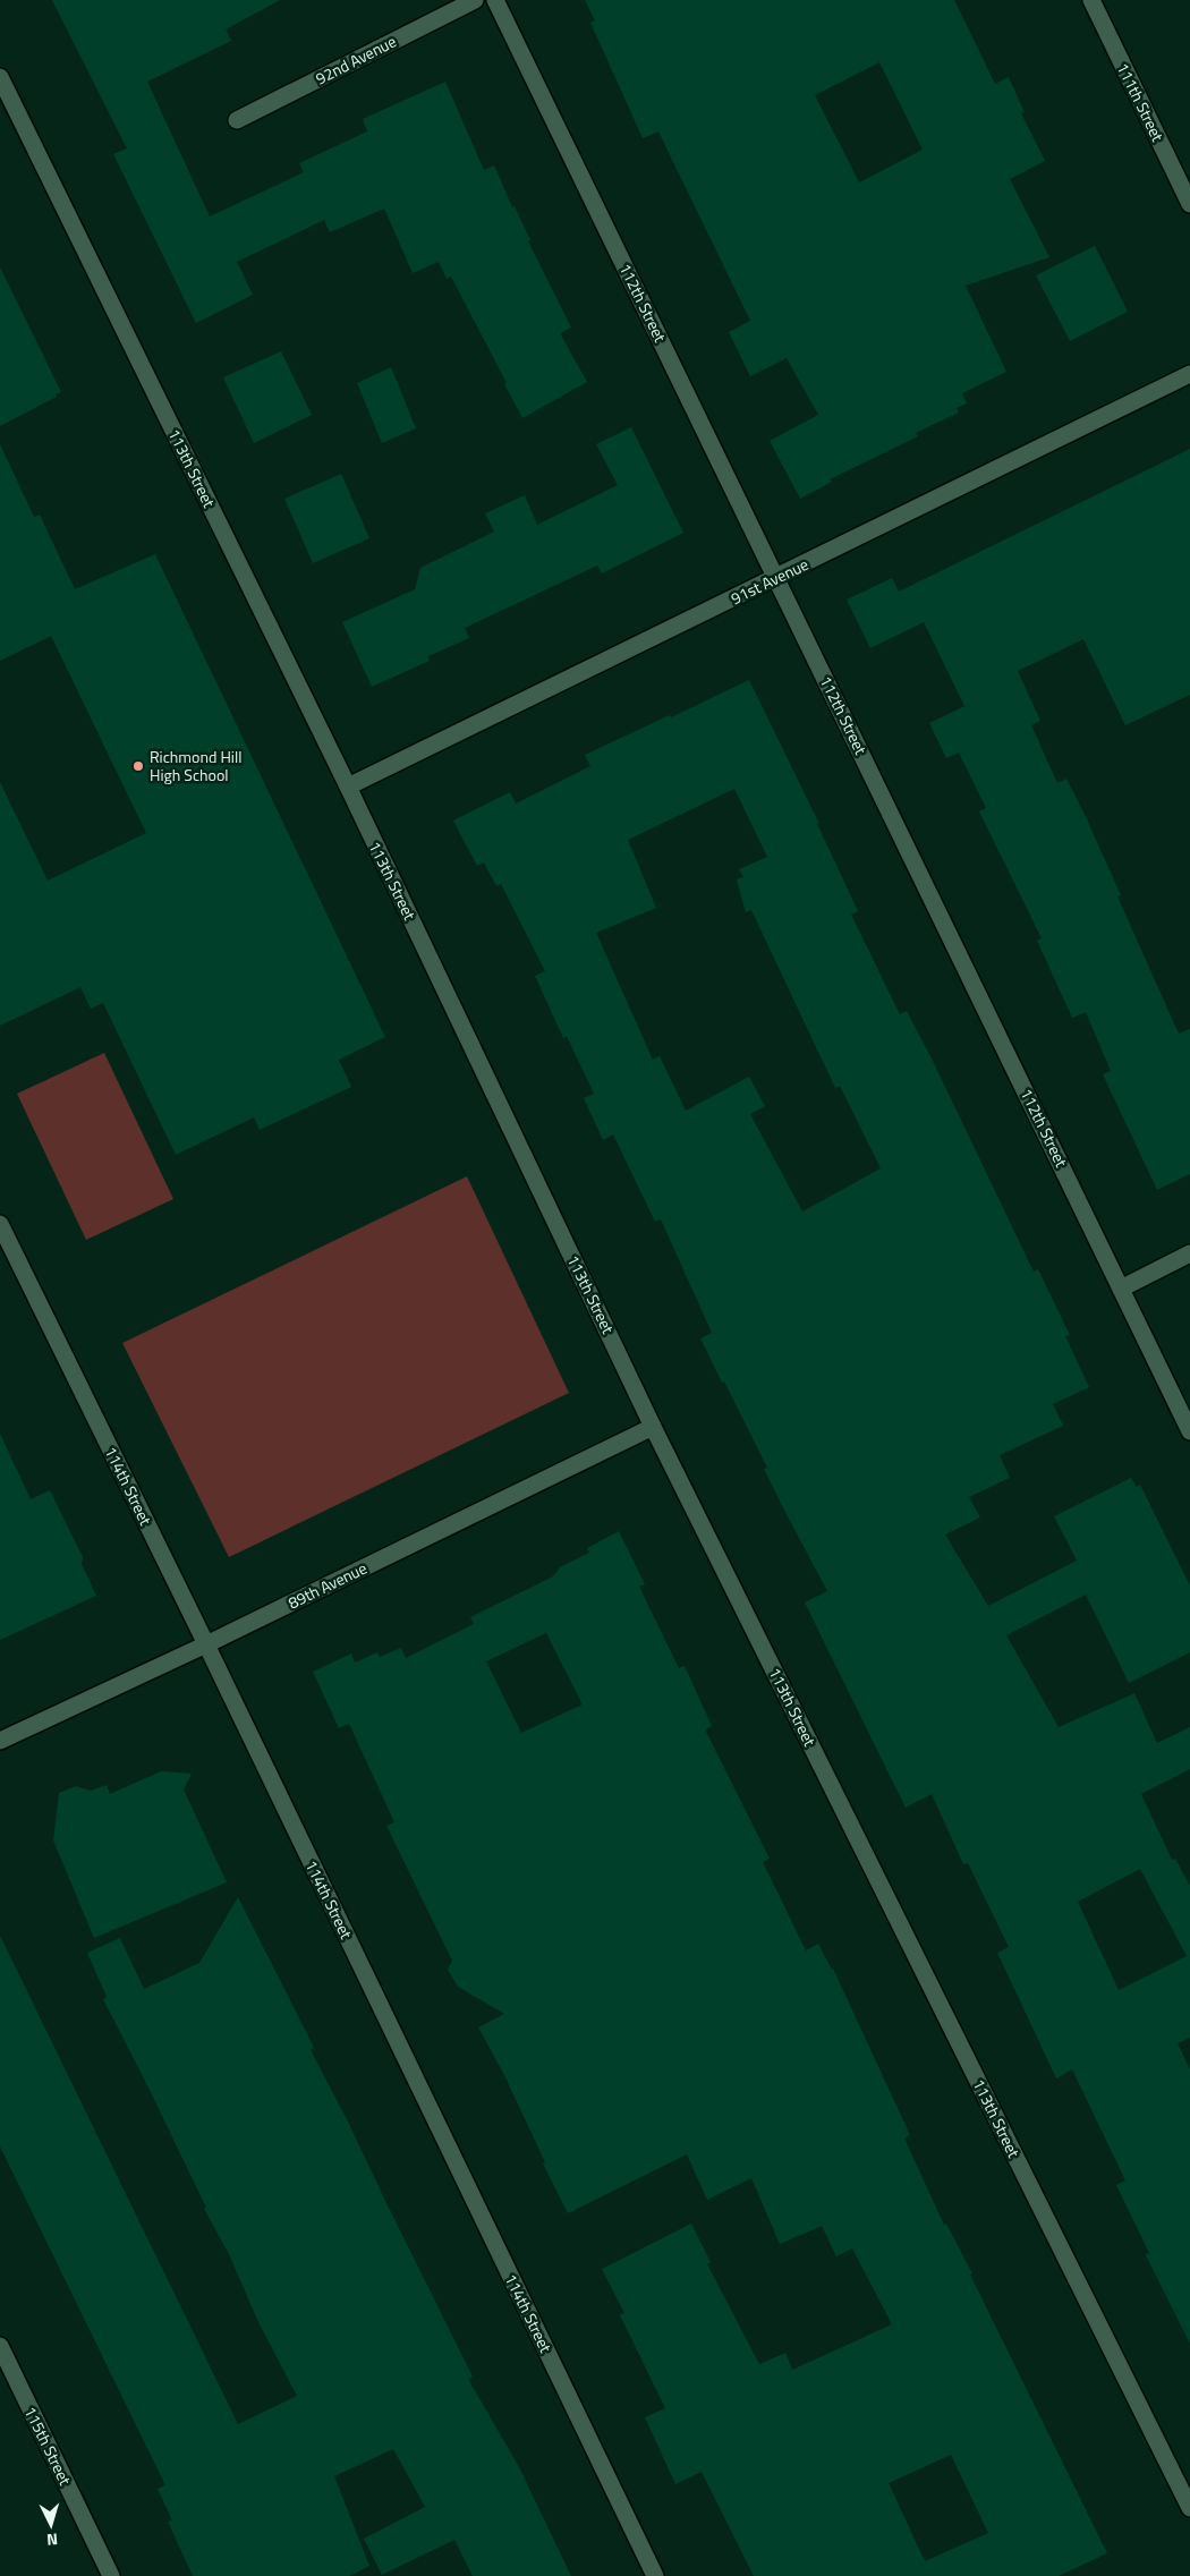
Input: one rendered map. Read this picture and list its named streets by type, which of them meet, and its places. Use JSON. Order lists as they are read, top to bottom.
{
  "streets": {
    "street": [
      "92nd Avenue",
      "111th Street",
      "112th Street",
      "113th Street",
      "91st Avenue",
      "114th Street",
      "89th Avenue",
      "115th Street"
    ]
  },
  "crossings": [
    ["112th Street", "91st Avenue"],
    ["113th Street", "91st Avenue"],
    ["113th Street", "89th Avenue"],
    ["114th Street", "89th Avenue"]
  ],
  "places": ["Richmond Hill High School"],
  "north": "bottom"
}
